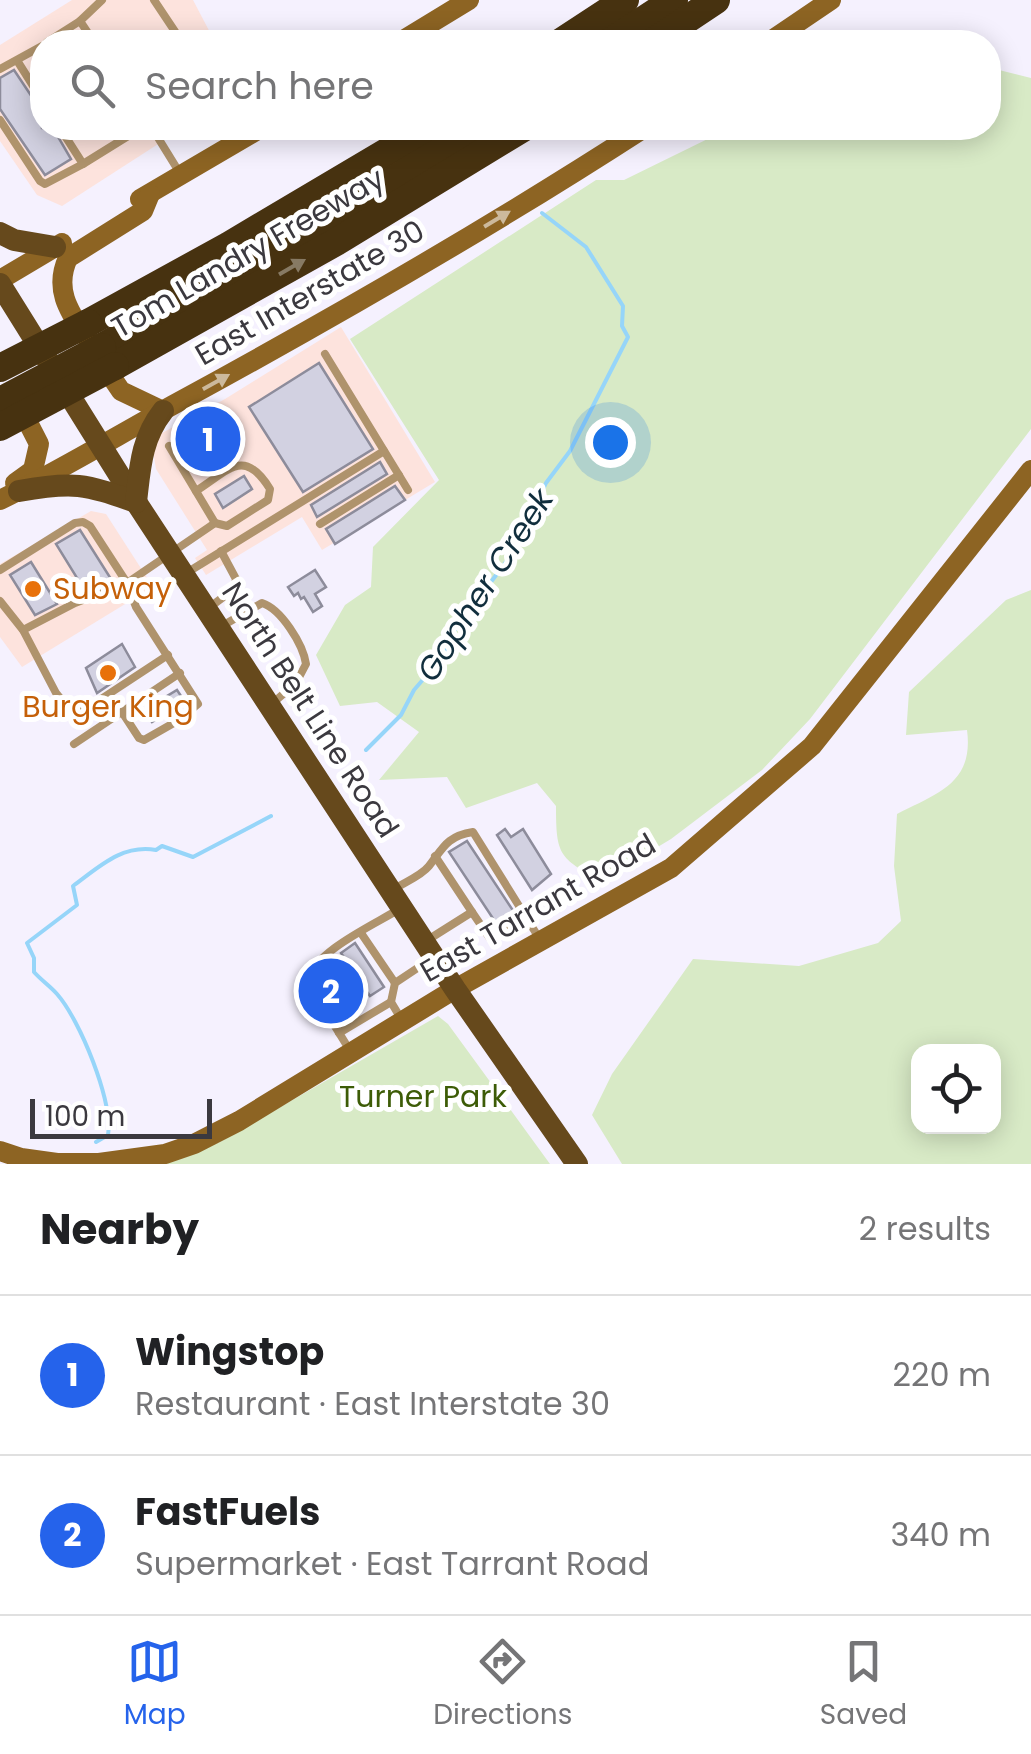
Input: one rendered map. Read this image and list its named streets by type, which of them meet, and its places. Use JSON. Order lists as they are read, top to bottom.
{
  "streets": {
    "highway": ["Tom Landry Freeway"],
    "main road": ["East Interstate 30", "North Belt Line Road", "East Tarrant Road"]
  },
  "crossings": [
    ["East Interstate 30", "North Belt Line Road"],
    ["North Belt Line Road", "East Tarrant Road"]
  ],
  "one_way": ["East Interstate 30"],
  "water": ["Gopher Creek"],
  "parks": ["Turner Park"],
  "places": ["Subway", "Burger King"],
  "scale_bar": "100 m",
  "page": {
    "search": "Search here",
    "pins": ["1", "2"],
    "scale": "100 m",
    "heading": ["Nearby", "2 results"],
    "list": [
      {
        "mark": "1",
        "name": "Wingstop",
        "note": "Restaurant · East Interstate 30",
        "value": "220 m"
      },
      {
        "mark": "2",
        "name": "FastFuels",
        "note": "Supermarket · East Tarrant Road",
        "value": "340 m"
      }
    ],
    "nav": ["Map", "Directions", "Saved"]
  }
}
